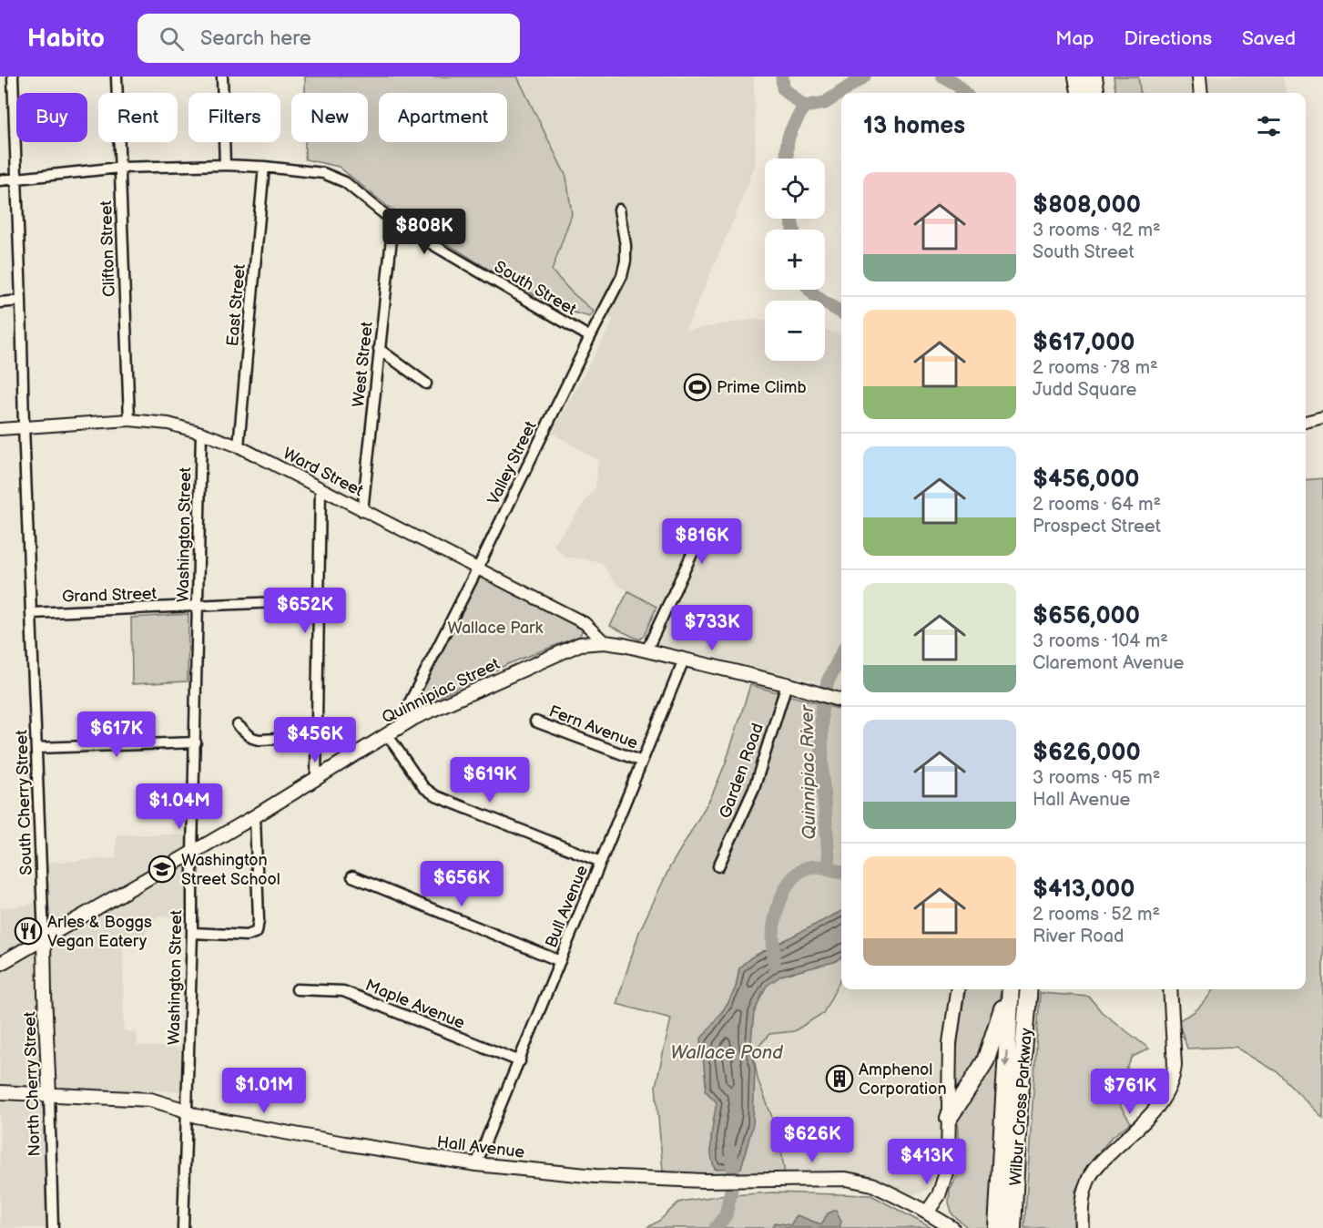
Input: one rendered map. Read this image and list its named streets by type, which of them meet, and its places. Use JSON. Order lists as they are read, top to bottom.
{
  "streets": {
    "highway": ["Wilbur Cross Parkway"],
    "main road": ["Quinnipiac Street", "North Cherry Street", "Hall Avenue"],
    "street": [
      "Clifton Street",
      "South Street",
      "East Street",
      "West Street",
      "Valley Street",
      "Ward Street",
      "Washington Street",
      "Grand Street",
      "Fern Avenue",
      "Garden Road",
      "South Cherry Street",
      "Bull Avenue",
      "Maple Avenue"
    ]
  },
  "crossings": [
    ["Clifton Street", "South Street"],
    ["Clifton Street", "Ward Street"],
    ["South Street", "East Street"],
    ["South Street", "West Street"],
    ["South Street", "Valley Street"],
    ["South Street", "South Cherry Street"],
    ["East Street", "Ward Street"],
    ["West Street", "Ward Street"],
    ["Valley Street", "Ward Street"],
    ["Valley Street", "Quinnipiac Street"],
    ["Ward Street", "Washington Street"],
    ["Ward Street", "Quinnipiac Street"],
    ["Ward Street", "South Cherry Street"],
    ["Washington Street", "Grand Street"],
    ["Washington Street", "Quinnipiac Street"],
    ["Washington Street", "Hall Avenue"],
    ["Grand Street", "South Cherry Street"],
    ["Quinnipiac Street", "Garden Road"],
    ["Quinnipiac Street", "South Cherry Street"],
    ["Quinnipiac Street", "Bull Avenue"],
    ["Quinnipiac Street", "North Cherry Street"],
    ["Fern Avenue", "Bull Avenue"],
    ["South Cherry Street", "North Cherry Street"],
    ["Bull Avenue", "Maple Avenue"],
    ["Bull Avenue", "Hall Avenue"],
    ["North Cherry Street", "Hall Avenue"]
  ],
  "water": ["Quinnipiac River", "Wallace Pond"],
  "parks": ["Wallace Park"],
  "places": {
    "sports": ["Prime Climb"],
    "school or university": ["Washington Street School"],
    "restaurant": ["Arles & Boggs Vegan Eatery"],
    "building": ["Amphenol Corporation"]
  },
  "page": {
    "header": "Habito",
    "search": "Search here",
    "nav": ["Map", "Directions", "Saved"],
    "chip": [
      "Buy",
      "Rent",
      "Filters",
      "New",
      "Apartment"
    ],
    "heading": "13 homes",
    "map_buttons": ["+", "−"],
    "list": [
      {
        "name": "$808,000",
        "note": "3 rooms · 92 m² · South Street"
      },
      {
        "name": "$617,000",
        "note": "2 rooms · 78 m² · Judd Square"
      },
      {
        "name": "$456,000",
        "note": "2 rooms · 64 m² · Prospect Street"
      },
      {
        "name": "$656,000",
        "note": "3 rooms · 104 m² · Claremont Avenue"
      },
      {
        "name": "$626,000",
        "note": "3 rooms · 95 m² · Hall Avenue"
      },
      {
        "name": "$413,000",
        "note": "2 rooms · 52 m² · River Road"
      }
    ],
    "price": [
      "$808K",
      "$816K",
      "$652K",
      "$733K",
      "$617K",
      "$456K",
      "$619K",
      "$1.04M",
      "$656K",
      "$1.01M",
      "$761K",
      "$626K",
      "$413K"
    ]
  }
}
